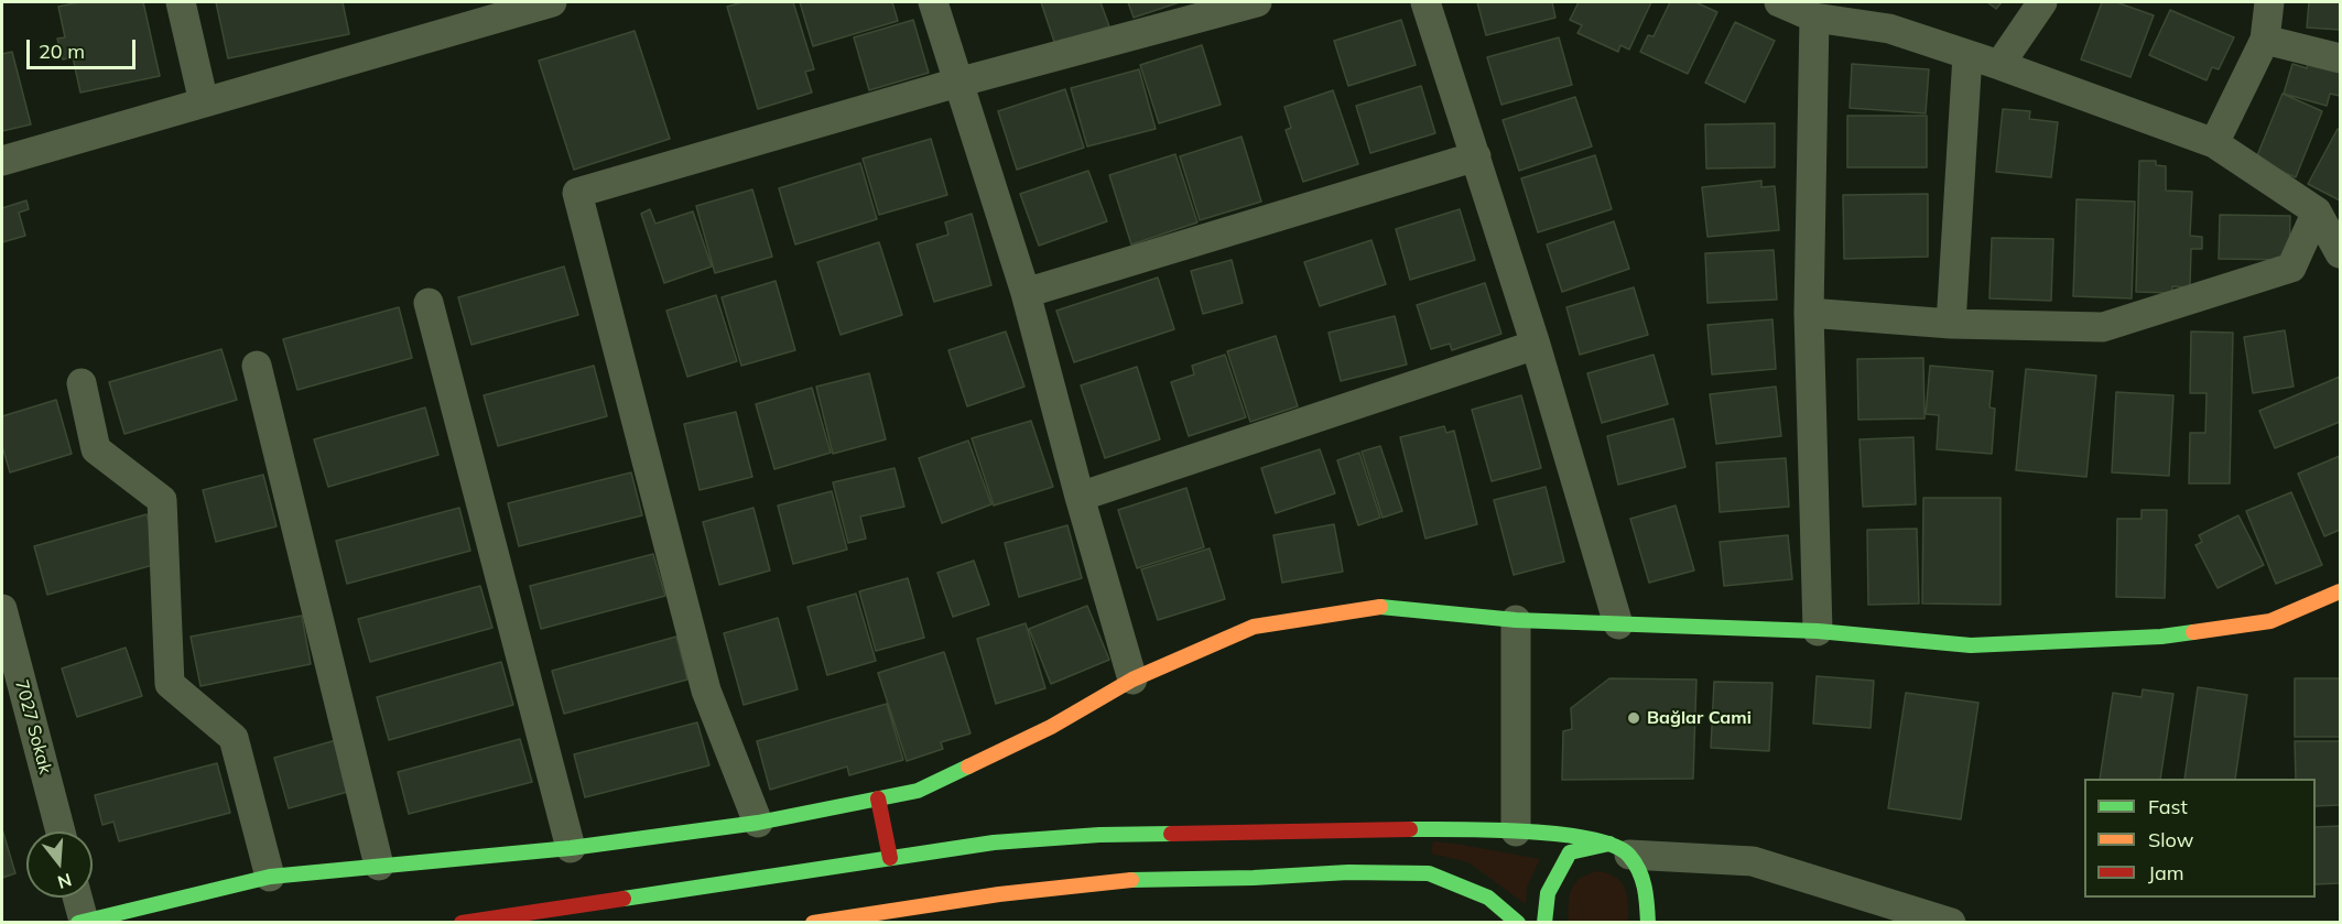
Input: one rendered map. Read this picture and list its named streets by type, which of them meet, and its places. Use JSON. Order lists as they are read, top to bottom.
{
  "streets": {
    "street": ["7027 Sokak"]
  },
  "places": ["Bağlar Cami"],
  "legend": ["Fast", "Slow", "Jam"],
  "scale_bar": "20 m",
  "north": "bottom"
}
